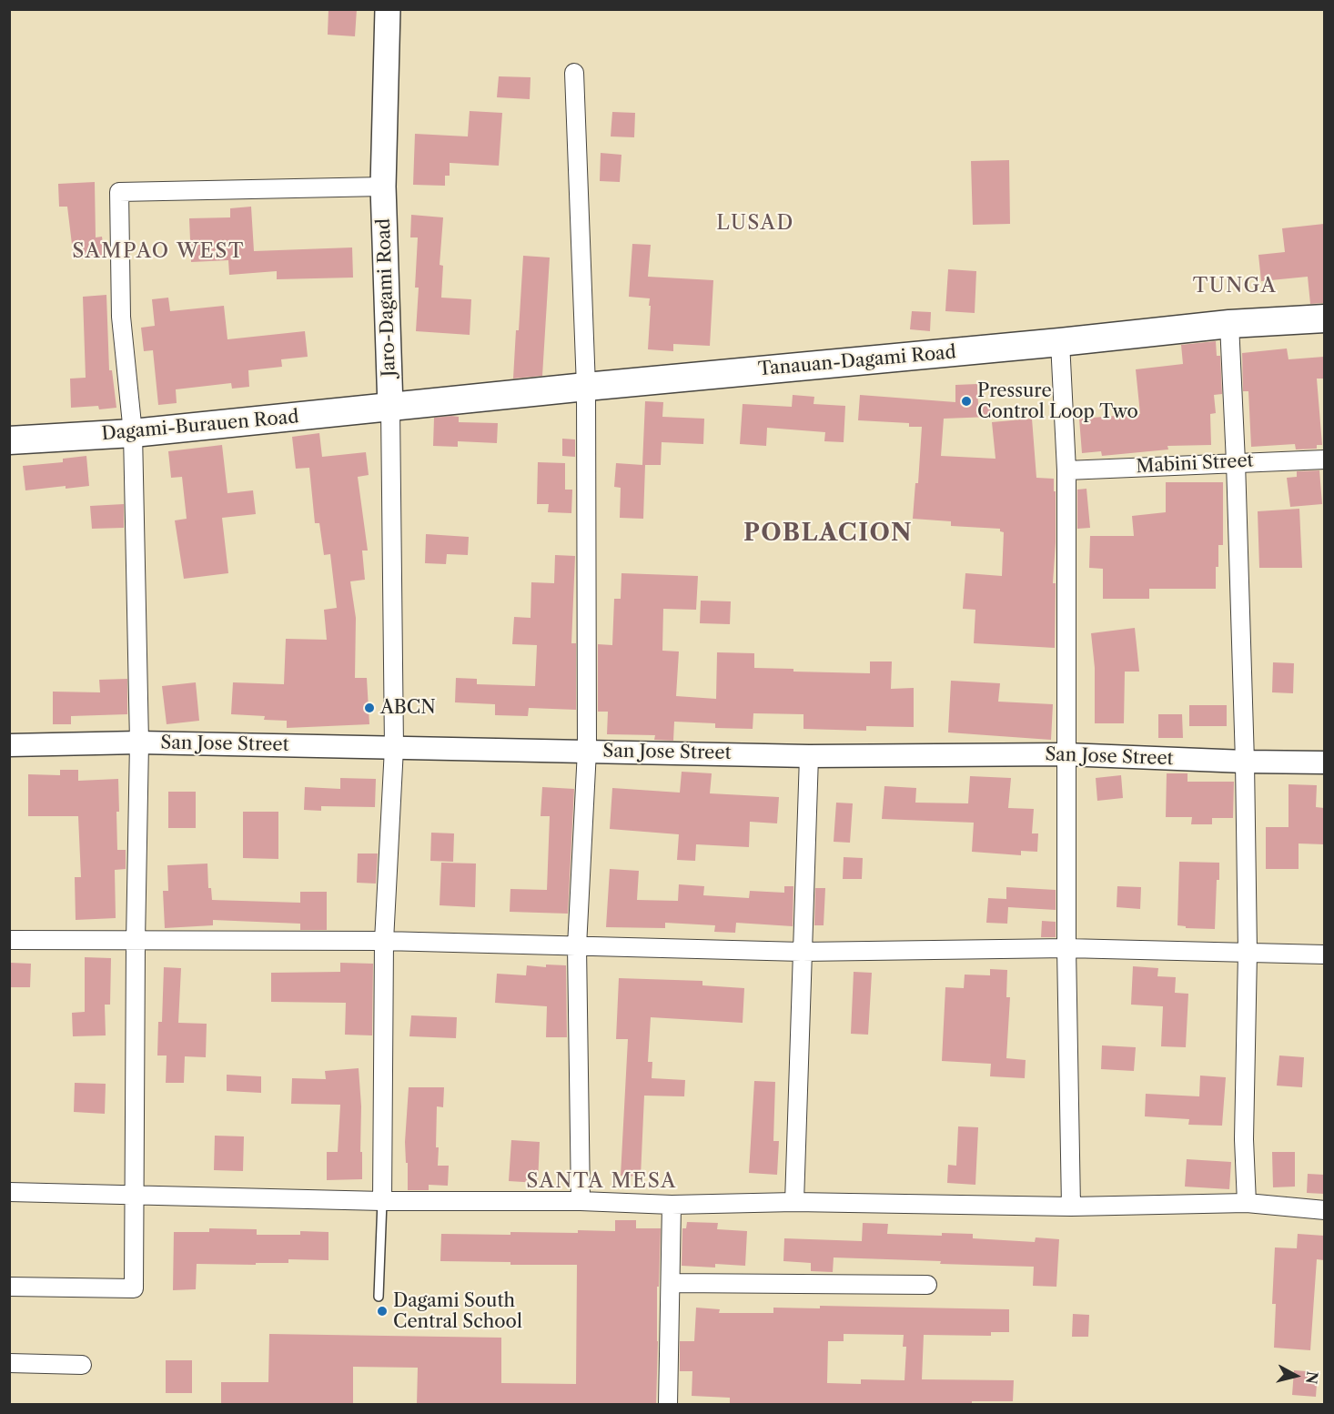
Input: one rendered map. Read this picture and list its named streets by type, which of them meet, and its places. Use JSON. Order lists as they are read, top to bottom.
{
  "streets": {
    "main road": ["Jaro-Dagami Road", "Tanauan-Dagami Road", "Dagami-Burauen Road"],
    "street": ["Mabini Street", "San Jose Street"]
  },
  "crossings": [
    ["Jaro-Dagami Road", "Tanauan-Dagami Road"],
    ["Jaro-Dagami Road", "Dagami-Burauen Road"],
    ["Tanauan-Dagami Road", "Dagami-Burauen Road"]
  ],
  "districts": [
    "LUSAD",
    "SAMPAO WEST",
    "TUNGA",
    "POBLACION",
    "SANTA MESA"
  ],
  "places": ["Pressure Control Loop Two", "ABCN", "Dagami South Central School"],
  "north": "right"
}
